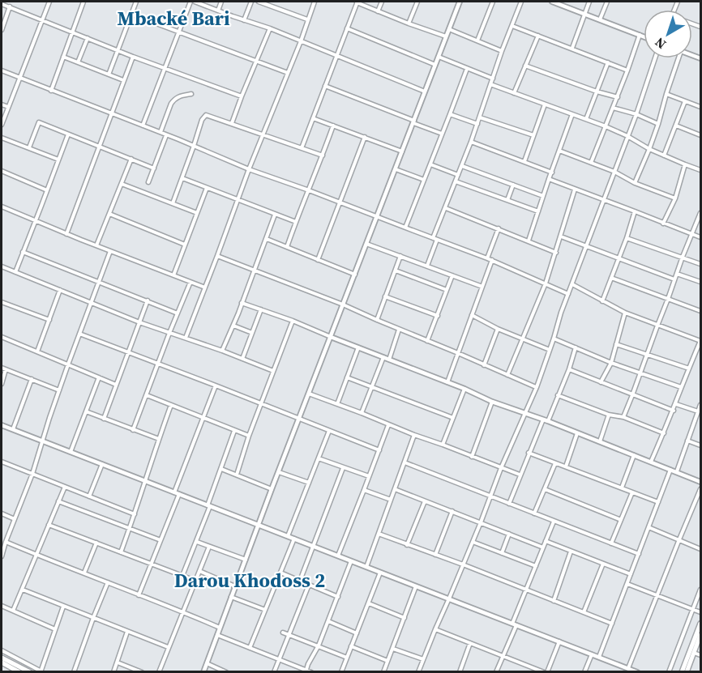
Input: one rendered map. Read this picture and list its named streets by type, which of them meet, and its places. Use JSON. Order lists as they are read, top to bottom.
{
  "districts": ["Mbacké Bari", "Darou Khodoss 2"],
  "north": "bottom left"
}
